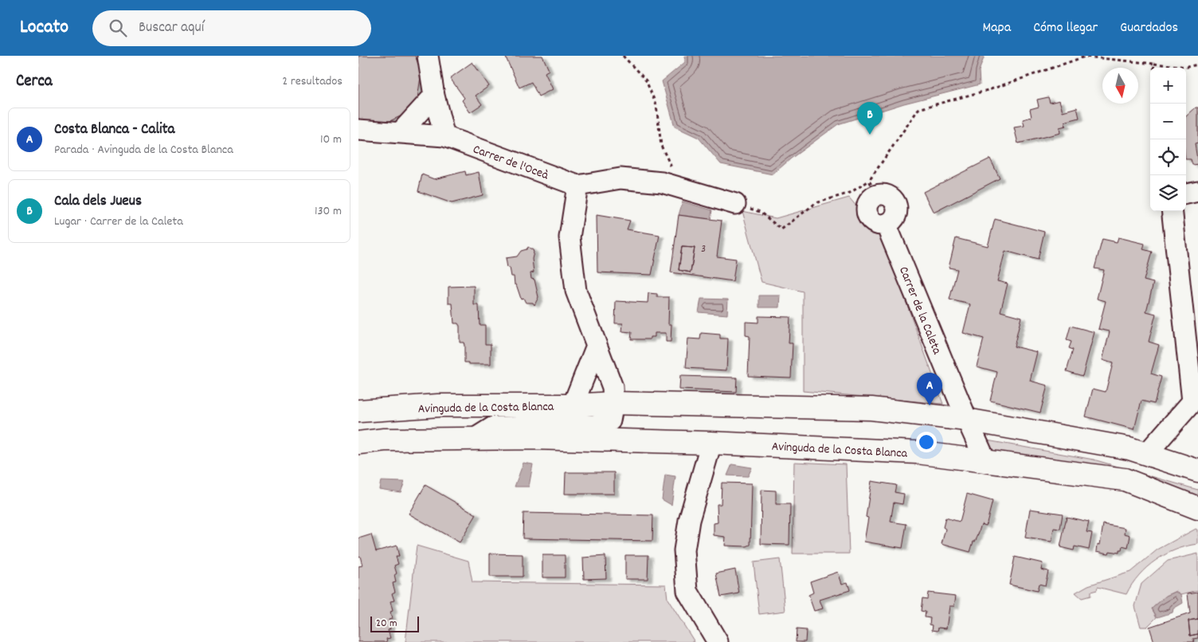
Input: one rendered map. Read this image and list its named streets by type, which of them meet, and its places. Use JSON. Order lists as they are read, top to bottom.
{
  "streets": {
    "street": ["Carrer de l'Oceà", "Carrer de la Caleta", "Avinguda de la Costa Blanca"]
  },
  "crossings": [
    ["Carrer de la Caleta", "Avinguda de la Costa Blanca"]
  ],
  "house_numbers": ["3"],
  "scale_bar": "20 m",
  "north": "bottom",
  "page": {
    "header": "Locato",
    "search": "Buscar aquí",
    "nav": ["Mapa", "Cómo llegar", "Guardados"],
    "heading": ["Cerca", "2 resultados"],
    "map_buttons": ["+", "−"],
    "pins": ["B", "A"],
    "list": [
      {
        "mark": "A",
        "name": "Costa Blanca - Calita",
        "note": "Parada · Avinguda de la Costa Blanca",
        "value": "10 m"
      },
      {
        "mark": "B",
        "name": "Cala dels Jueus",
        "note": "Lugar · Carrer de la Caleta",
        "value": "130 m"
      }
    ],
    "scale": "20 m"
  }
}
